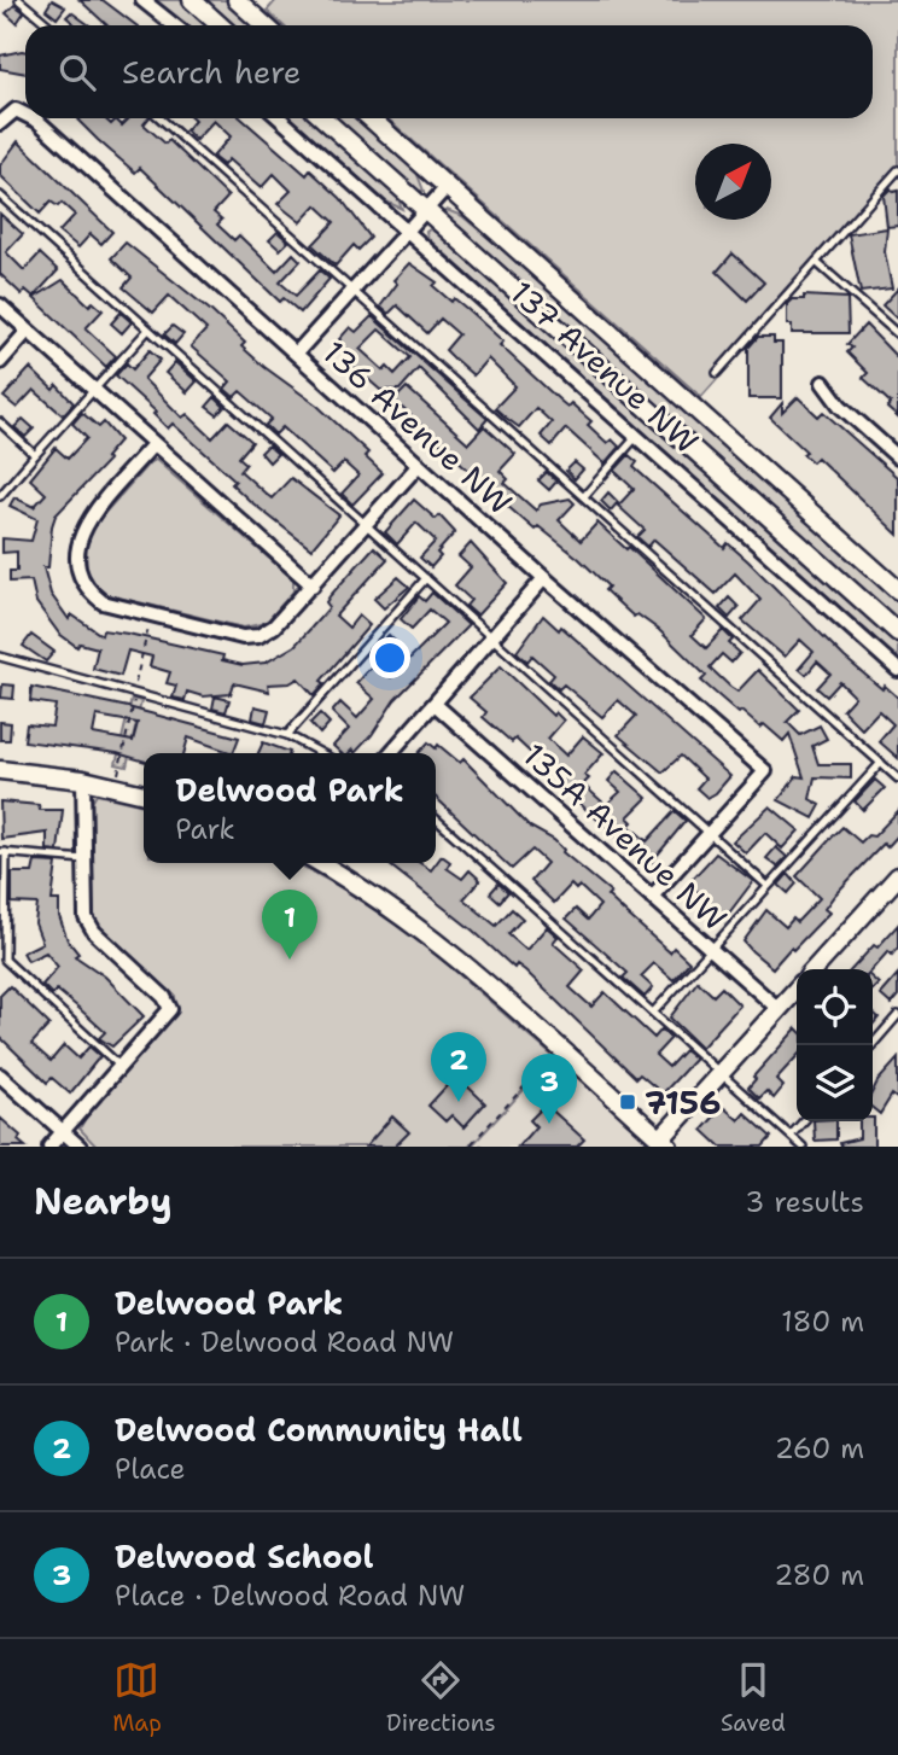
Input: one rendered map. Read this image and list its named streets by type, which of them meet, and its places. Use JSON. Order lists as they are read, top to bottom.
{
  "streets": {
    "main road": ["137 Avenue NW"],
    "street": ["136 Avenue NW", "135A Avenue NW"]
  },
  "places": {
    "transit": ["7156"]
  },
  "north": "top right",
  "page": {
    "search": "Search here",
    "popup": ["Delwood Park", "Park"],
    "pins": ["1", "2", "3"],
    "heading": ["Nearby", "3 results"],
    "list": [
      {
        "mark": "1",
        "name": "Delwood Park",
        "note": "Park · Delwood Road NW",
        "value": "180 m"
      },
      {
        "mark": "2",
        "name": "Delwood Community Hall",
        "note": "Place",
        "value": "260 m"
      },
      {
        "mark": "3",
        "name": "Delwood School",
        "note": "Place · Delwood Road NW",
        "value": "280 m"
      }
    ],
    "nav": ["Map", "Directions", "Saved"]
  }
}
